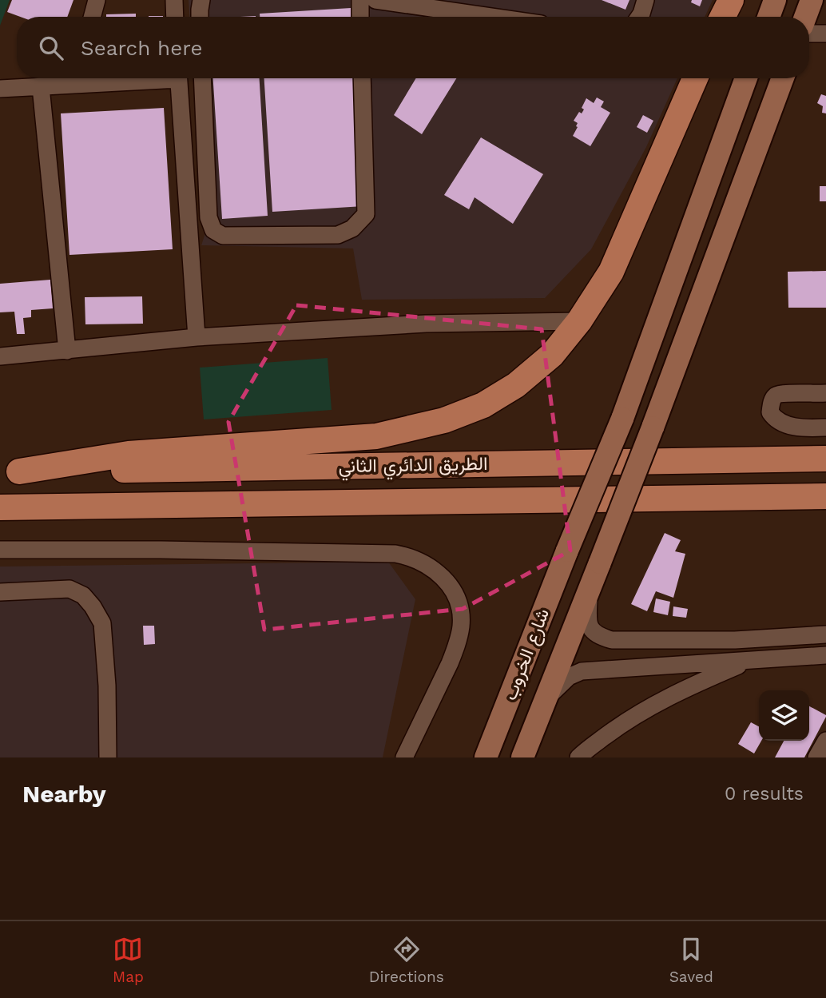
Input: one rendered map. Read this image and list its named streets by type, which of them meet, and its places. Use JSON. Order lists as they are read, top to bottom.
{
  "streets": {
    "highway": ["الطريق الدائري الثاني"],
    "main road": ["شارع الخروب"]
  },
  "page": {
    "search": "Search here",
    "heading": ["Nearby", "0 results"],
    "nav": ["Map", "Directions", "Saved"]
  }
}
